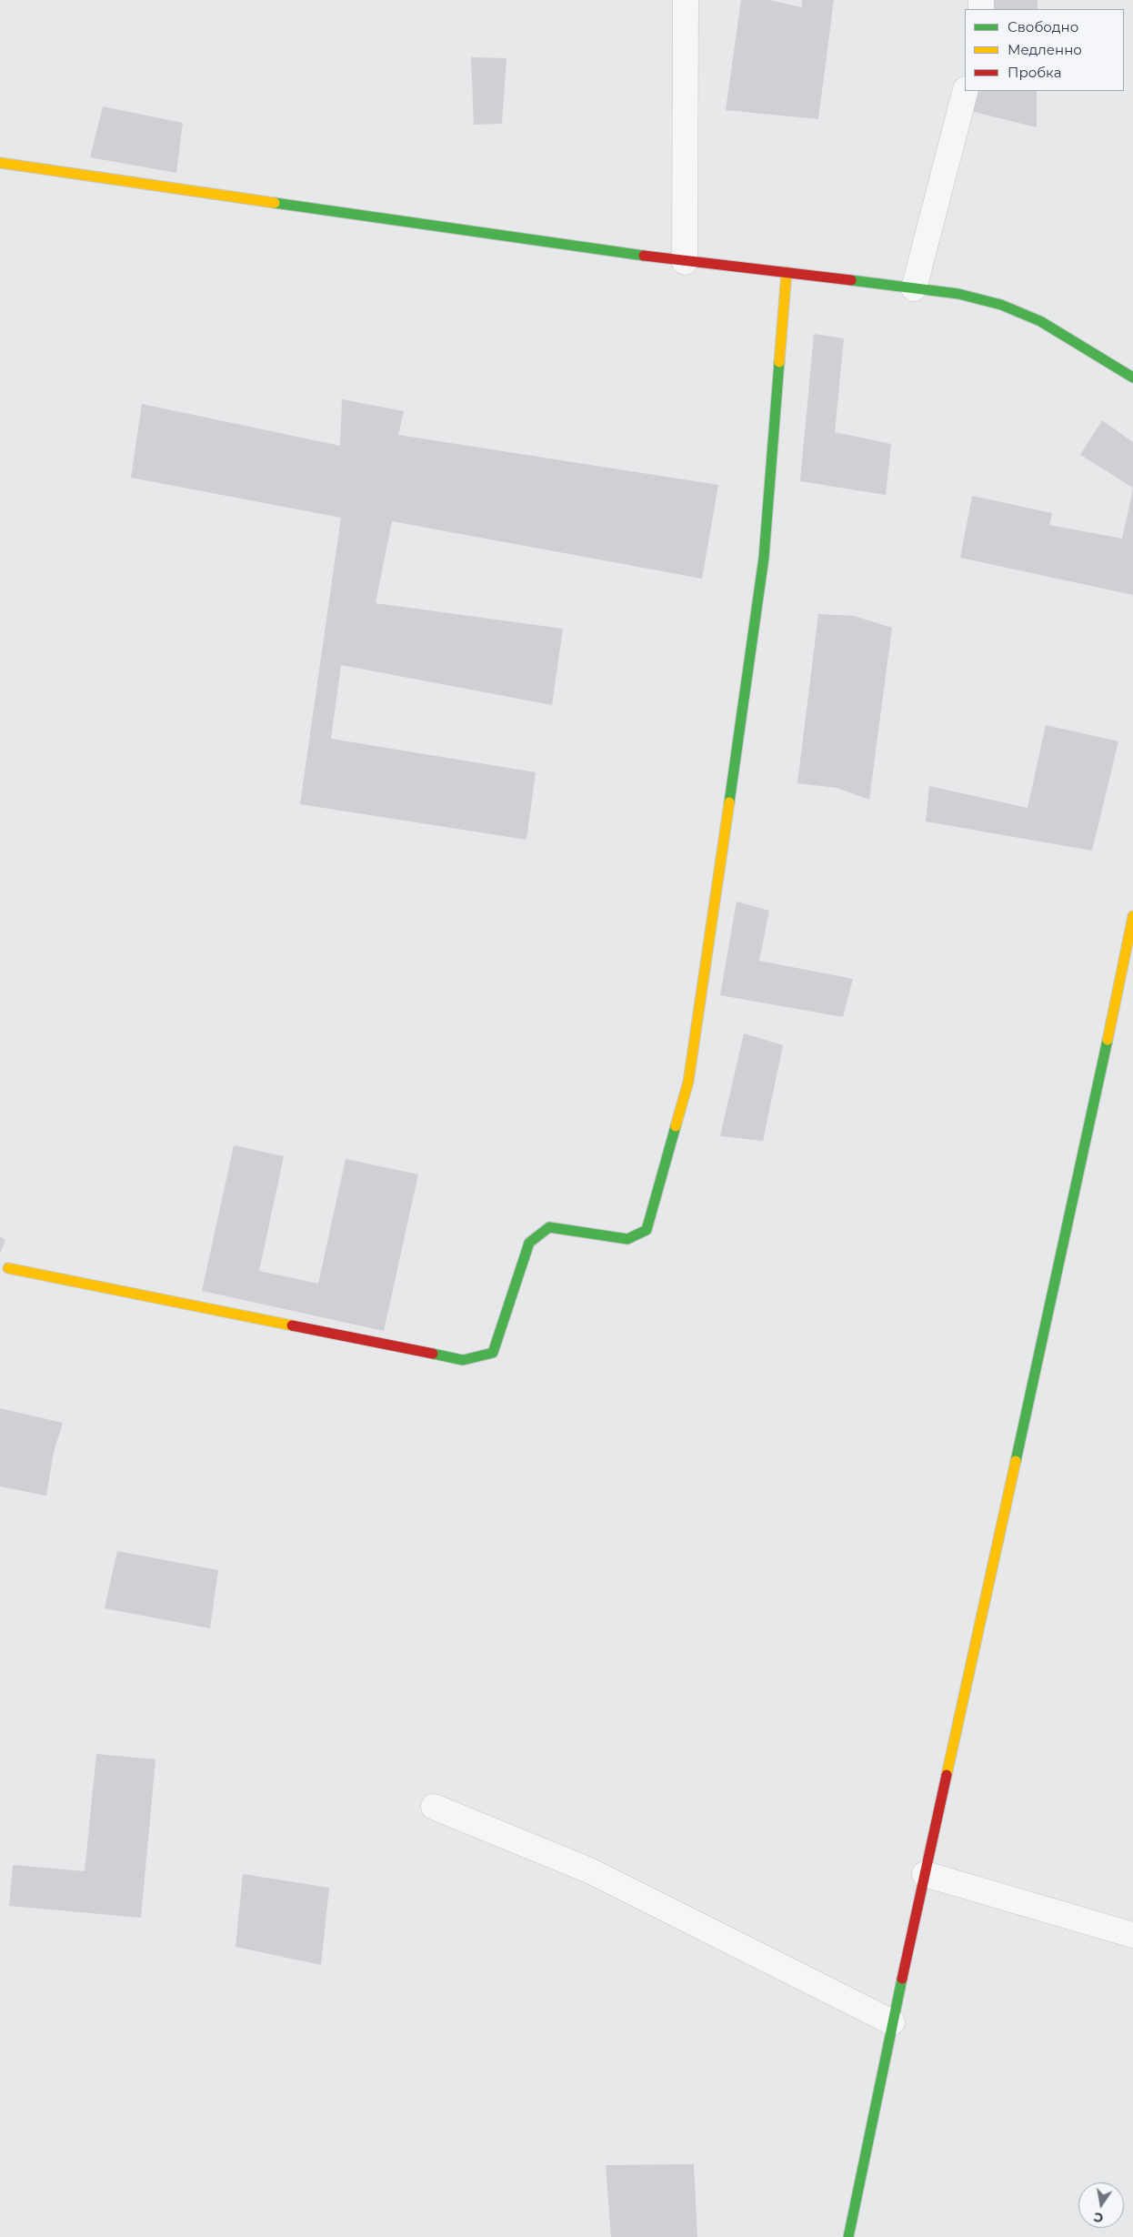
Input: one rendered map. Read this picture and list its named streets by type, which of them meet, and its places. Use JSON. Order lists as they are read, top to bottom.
{
  "legend": ["Свободно", "Медленно", "Пробка"],
  "north": "bottom"
}
